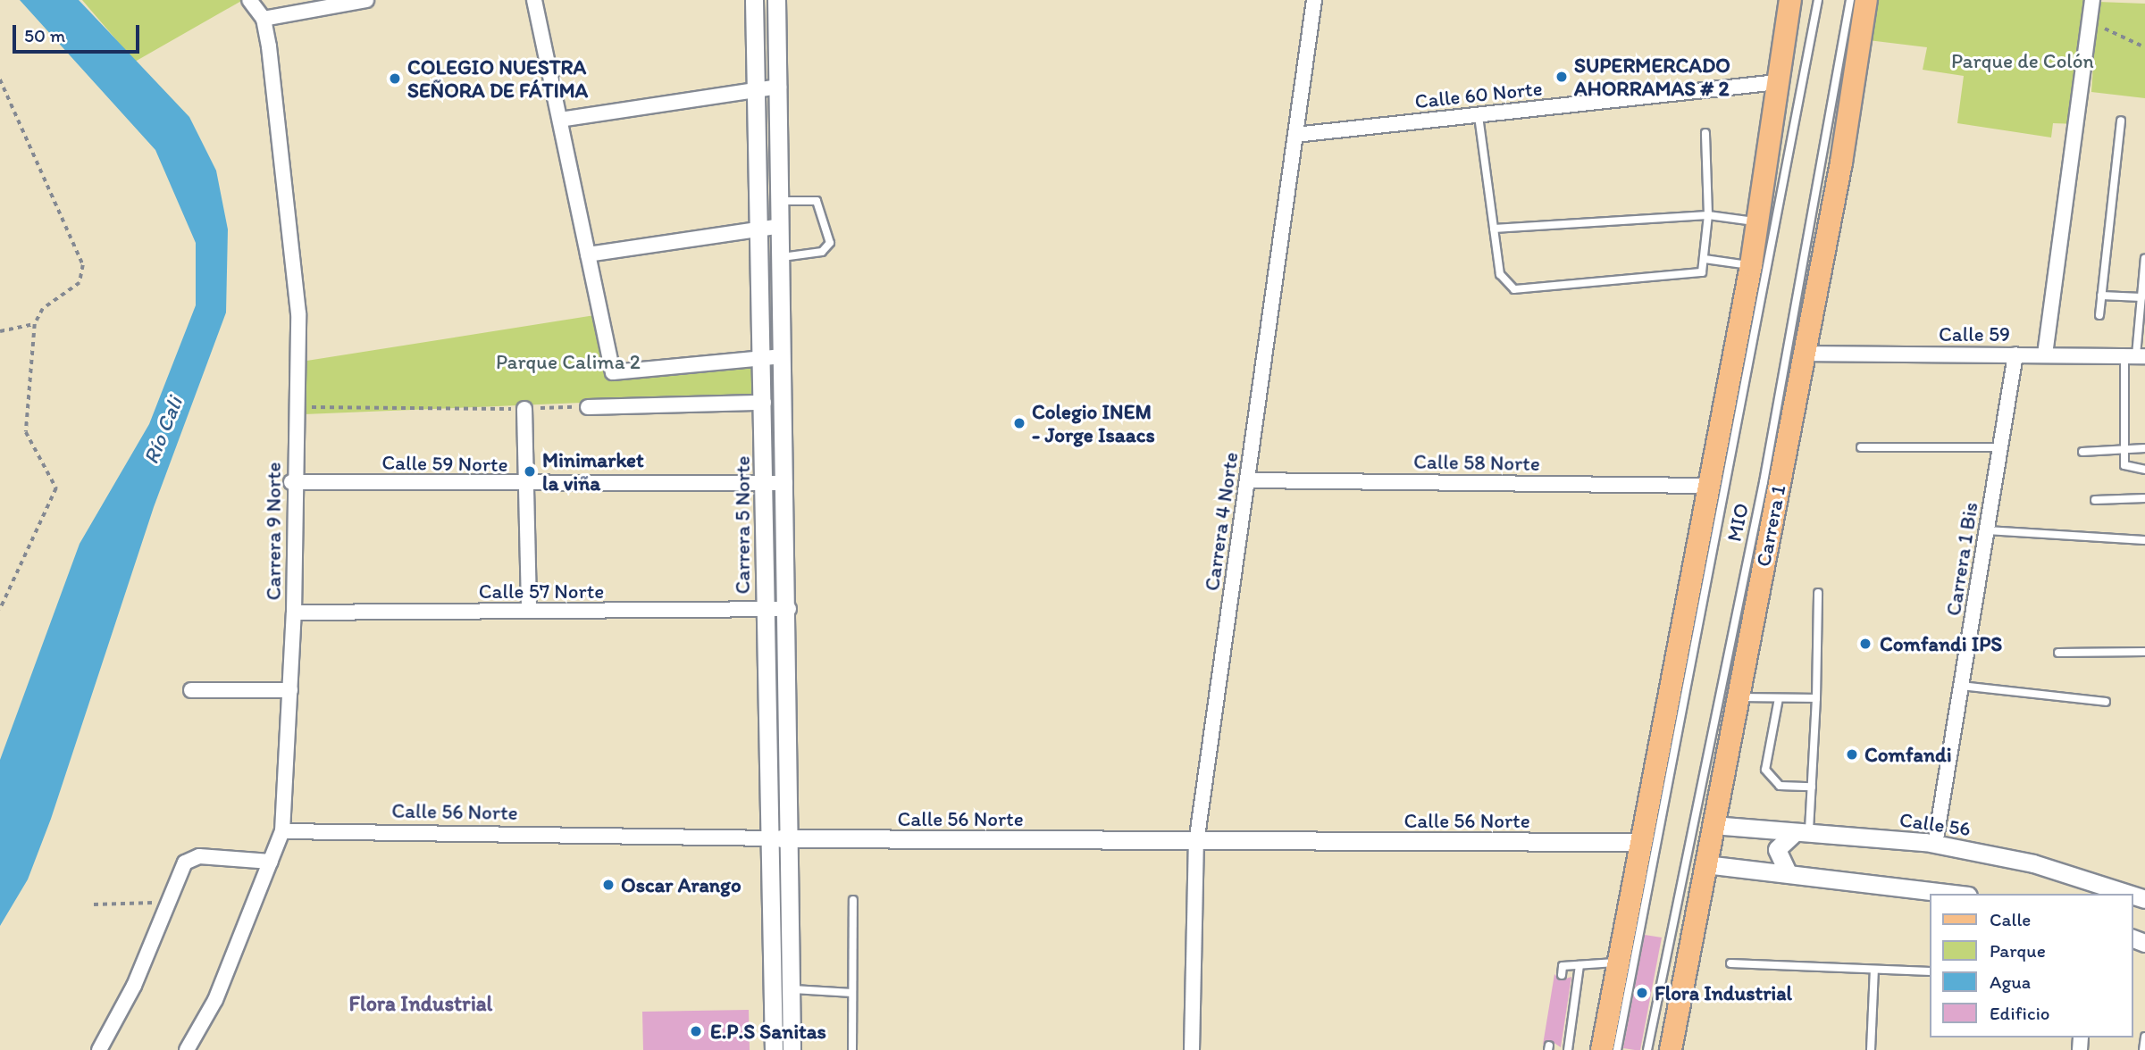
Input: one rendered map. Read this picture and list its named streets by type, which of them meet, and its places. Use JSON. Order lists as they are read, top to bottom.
{
  "streets": {
    "main road": ["Carrera 1"],
    "street": [
      "Calle 60 Norte",
      "Calle 59",
      "Calle 58 Norte",
      "Calle 59 Norte",
      "Carrera 4 Norte",
      "Carrera 5 Norte",
      "Carrera 9 Norte",
      "Carrera 1 Bis",
      "Calle 57 Norte",
      "Calle 56 Norte",
      "Calle 56"
    ],
    "lane": ["MIO"]
  },
  "crossings": [
    ["Calle 60 Norte", "Carrera 4 Norte"],
    ["Calle 59", "Carrera 1"],
    ["Calle 59", "Carrera 1 Bis"],
    ["Calle 58 Norte", "Carrera 4 Norte"],
    ["Calle 59 Norte", "Carrera 5 Norte"],
    ["Calle 59 Norte", "Carrera 9 Norte"],
    ["Carrera 4 Norte", "Calle 56 Norte"],
    ["Carrera 5 Norte", "Calle 57 Norte"],
    ["Carrera 5 Norte", "Calle 56 Norte"],
    ["Carrera 1", "Calle 56"],
    ["Carrera 9 Norte", "Calle 57 Norte"],
    ["Carrera 9 Norte", "Calle 56 Norte"],
    ["Carrera 1 Bis", "Calle 56"]
  ],
  "districts": ["Flora Industrial"],
  "water": ["Río Cali"],
  "parks": ["Parque de Colón", "Parque Calima 2"],
  "places": [
    "SUPERMERCADO AHORRAMAS # 2",
    "COLEGIO NUESTRA SEÑORA DE FÁTIMA",
    "Colegio INEM - Jorge Isaacs",
    "Minimarket la viña",
    "Comfandi IPS",
    "Comfandi",
    "Oscar Arango",
    "Flora Industrial",
    "E.P.S Sanitas"
  ],
  "legend": [
    "Calle",
    "Parque",
    "Agua",
    "Edificio"
  ],
  "scale_bar": "50 m"
}
